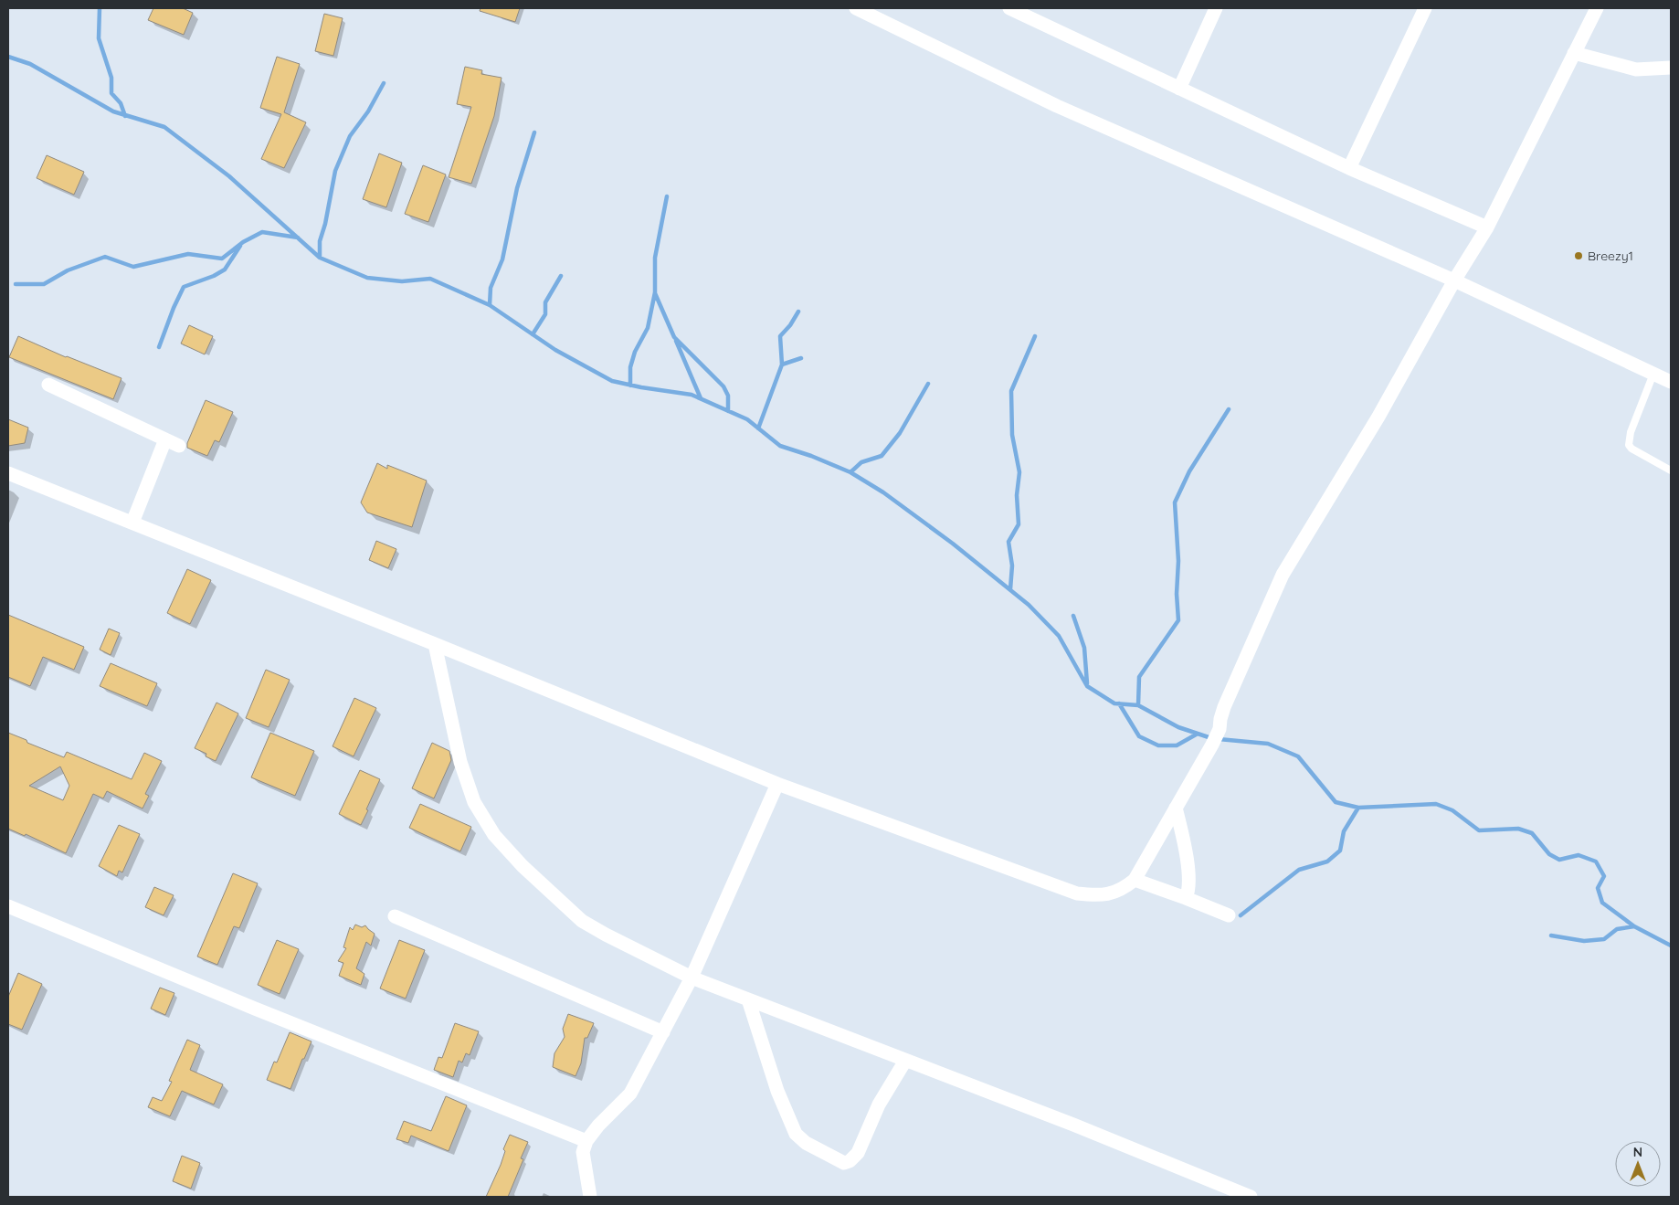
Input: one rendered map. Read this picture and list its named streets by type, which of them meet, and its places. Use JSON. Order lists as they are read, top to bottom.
{
  "places": ["Breezy1"],
  "north": "top"
}
